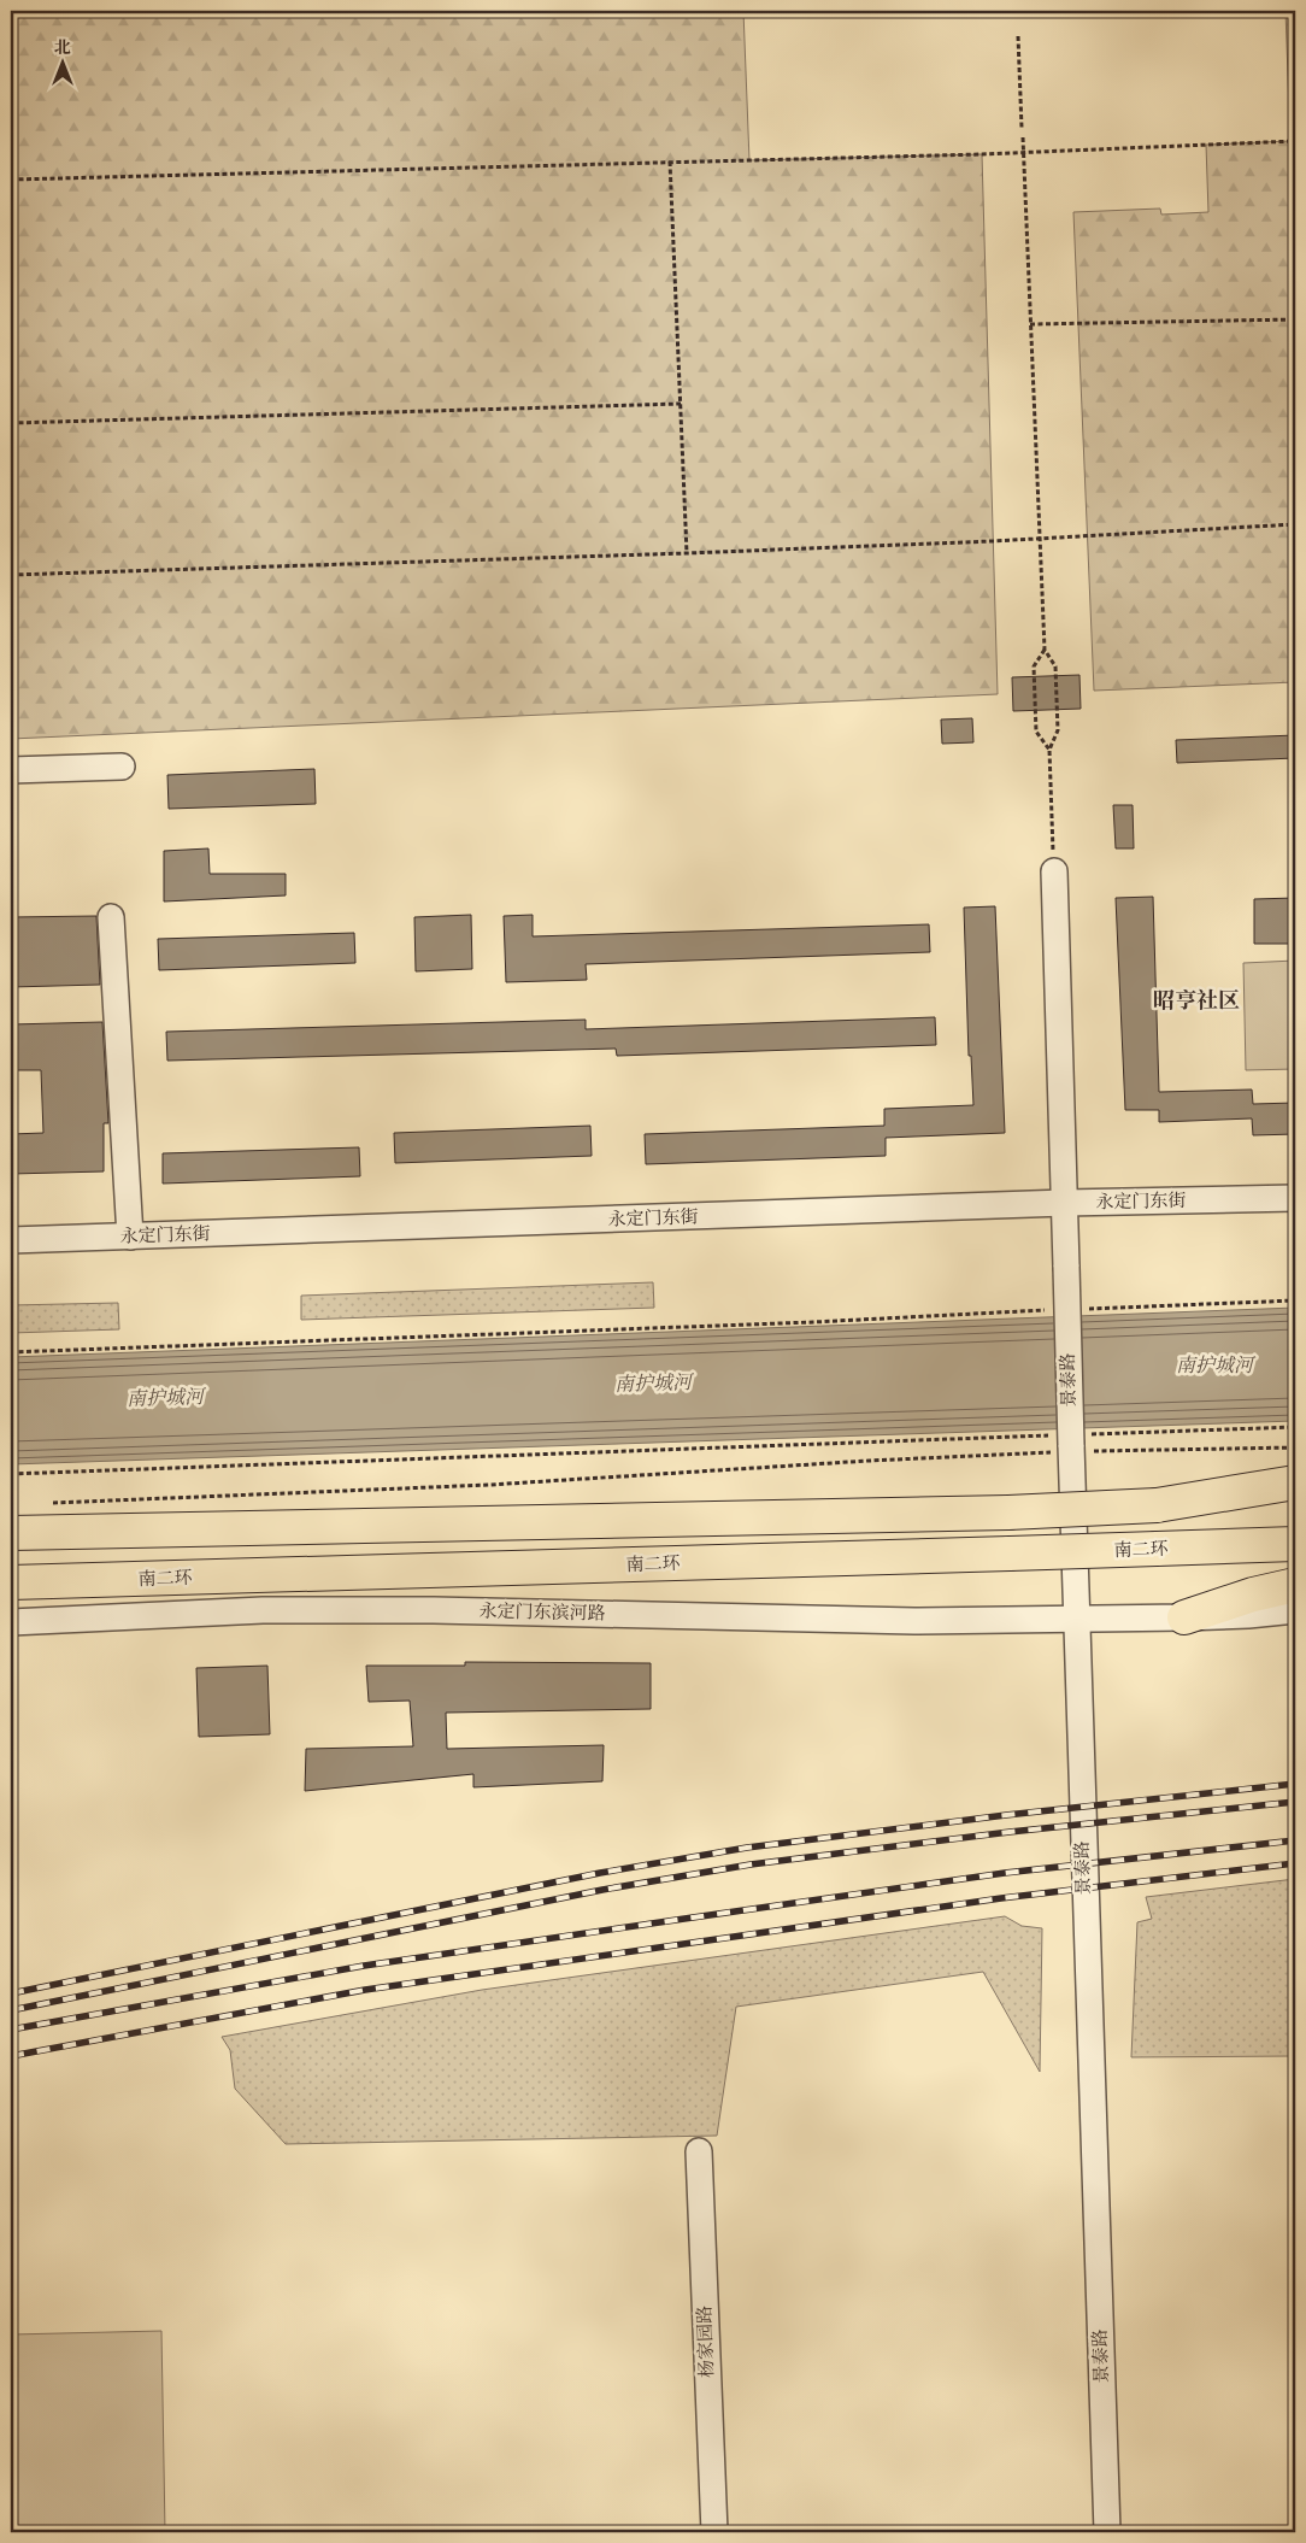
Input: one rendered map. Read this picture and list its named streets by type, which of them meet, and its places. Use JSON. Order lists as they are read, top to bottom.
{
  "streets": {
    "highway": ["南二环"],
    "street": [
      "永定门东街",
      "景泰路",
      "永定门东滨河路",
      "杨家园路"
    ]
  },
  "crossings": [
    ["永定门东街", "景泰路"],
    ["景泰路", "永定门东滨河路"]
  ],
  "districts": ["昭亨社区"],
  "water": ["南护城河"],
  "north": "top"
}
